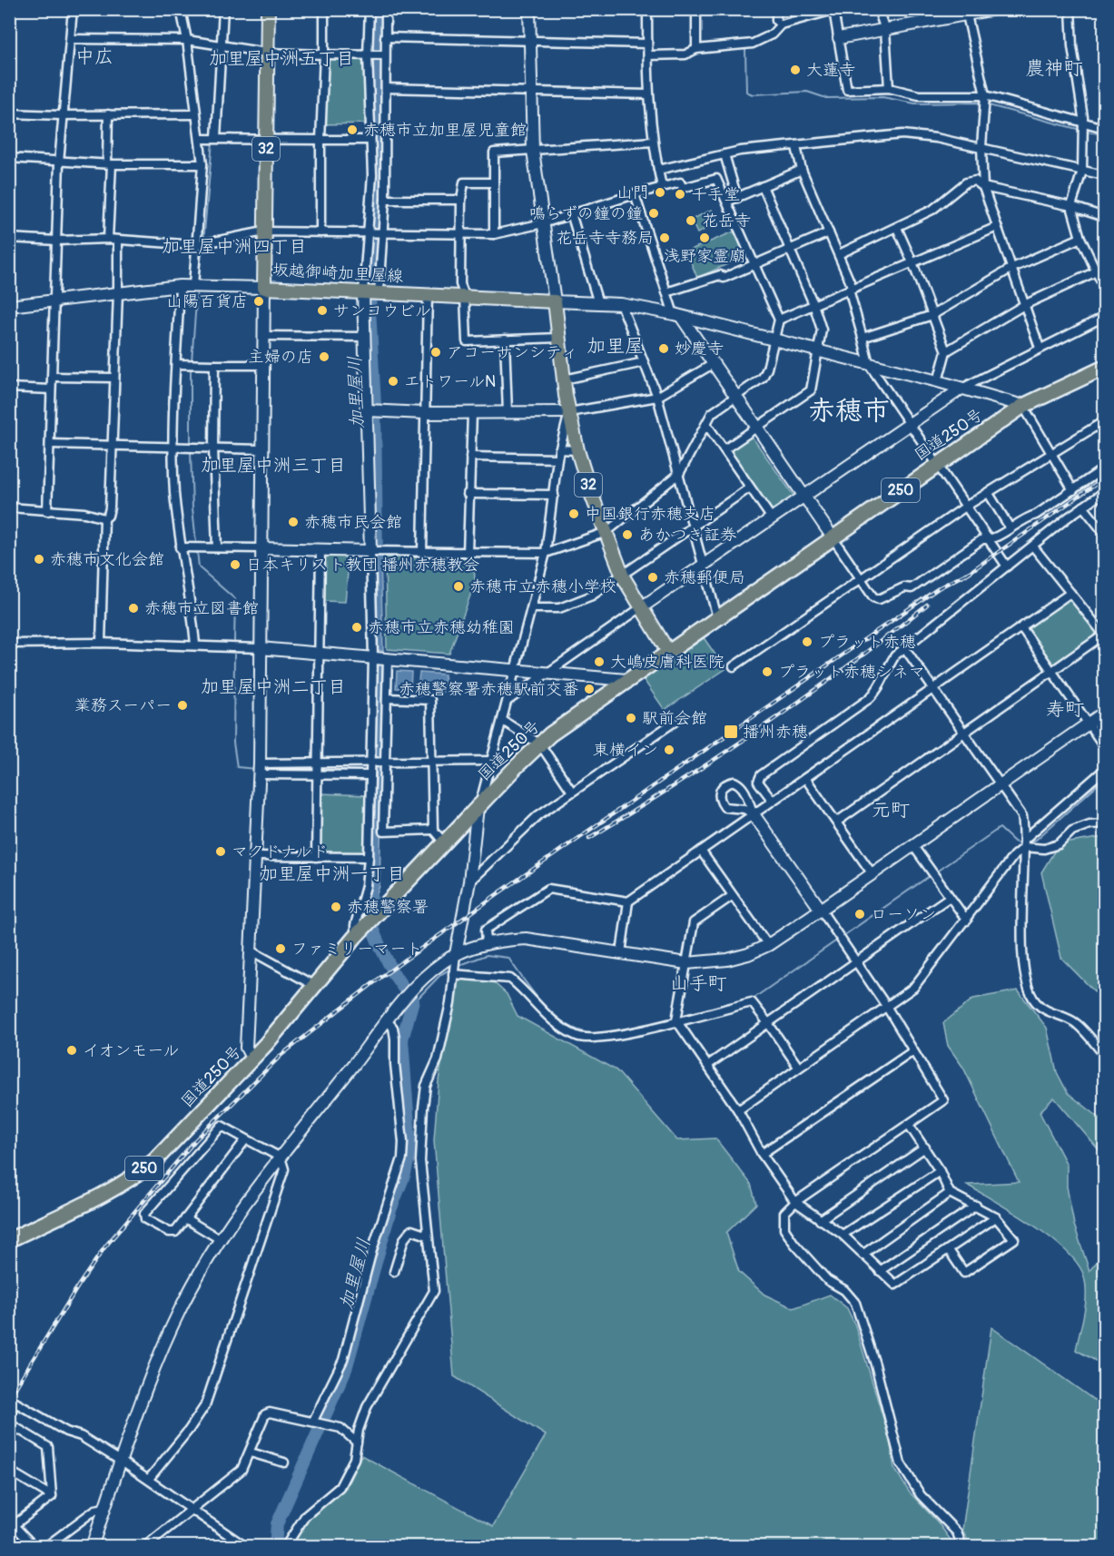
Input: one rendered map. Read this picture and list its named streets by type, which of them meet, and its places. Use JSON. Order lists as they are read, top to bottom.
{
  "streets": {
    "highway": ["国道250号", "250"],
    "main road": ["32", "坂越御崎加里屋線"]
  },
  "crossings": [
    ["32", "坂越御崎加里屋線"],
    ["32", "国道250号"]
  ],
  "districts": [
    "中広",
    "加里屋中洲五丁目",
    "農神町",
    "加里屋中洲四丁目",
    "加里屋",
    "赤穂市",
    "加里屋中洲三丁目",
    "加里屋中洲二丁目",
    "寿町",
    "元町",
    "加里屋中洲一丁目",
    "山手町"
  ],
  "water": ["加里屋川"],
  "places": {
    "other": [
      "大蓮寺",
      "赤穂市立加里屋児童館",
      "山門",
      "千手堂",
      "鳴らずの鐘の鐘",
      "花岳寺",
      "花岳寺寺務局",
      "浅野家霊廟",
      "山陽百貨店",
      "サンコウビル",
      "妙慶寺",
      "アコーサンシティ",
      "主婦の店",
      "エトワールN",
      "中国銀行赤穂支店",
      "赤穂市民会館",
      "あかつき証券",
      "赤穂市文化会館",
      "日本キリスト教団 播州赤穂教会",
      "赤穂郵便局",
      "赤穂市立赤穂小学校",
      "赤穂市立図書館",
      "赤穂市立赤穂幼稚園",
      "プラット赤穂",
      "大嶋皮膚科医院",
      "プラット赤穂シネマ",
      "赤穂警察署赤穂駅前交番",
      "業務スーパー",
      "駅前会館",
      "東横イン",
      "マクドナルド",
      "赤穂警察署",
      "ローソン",
      "ファミリーマート",
      "イオンモール"
    ],
    "transit": ["播州赤穂"]
  }
}
